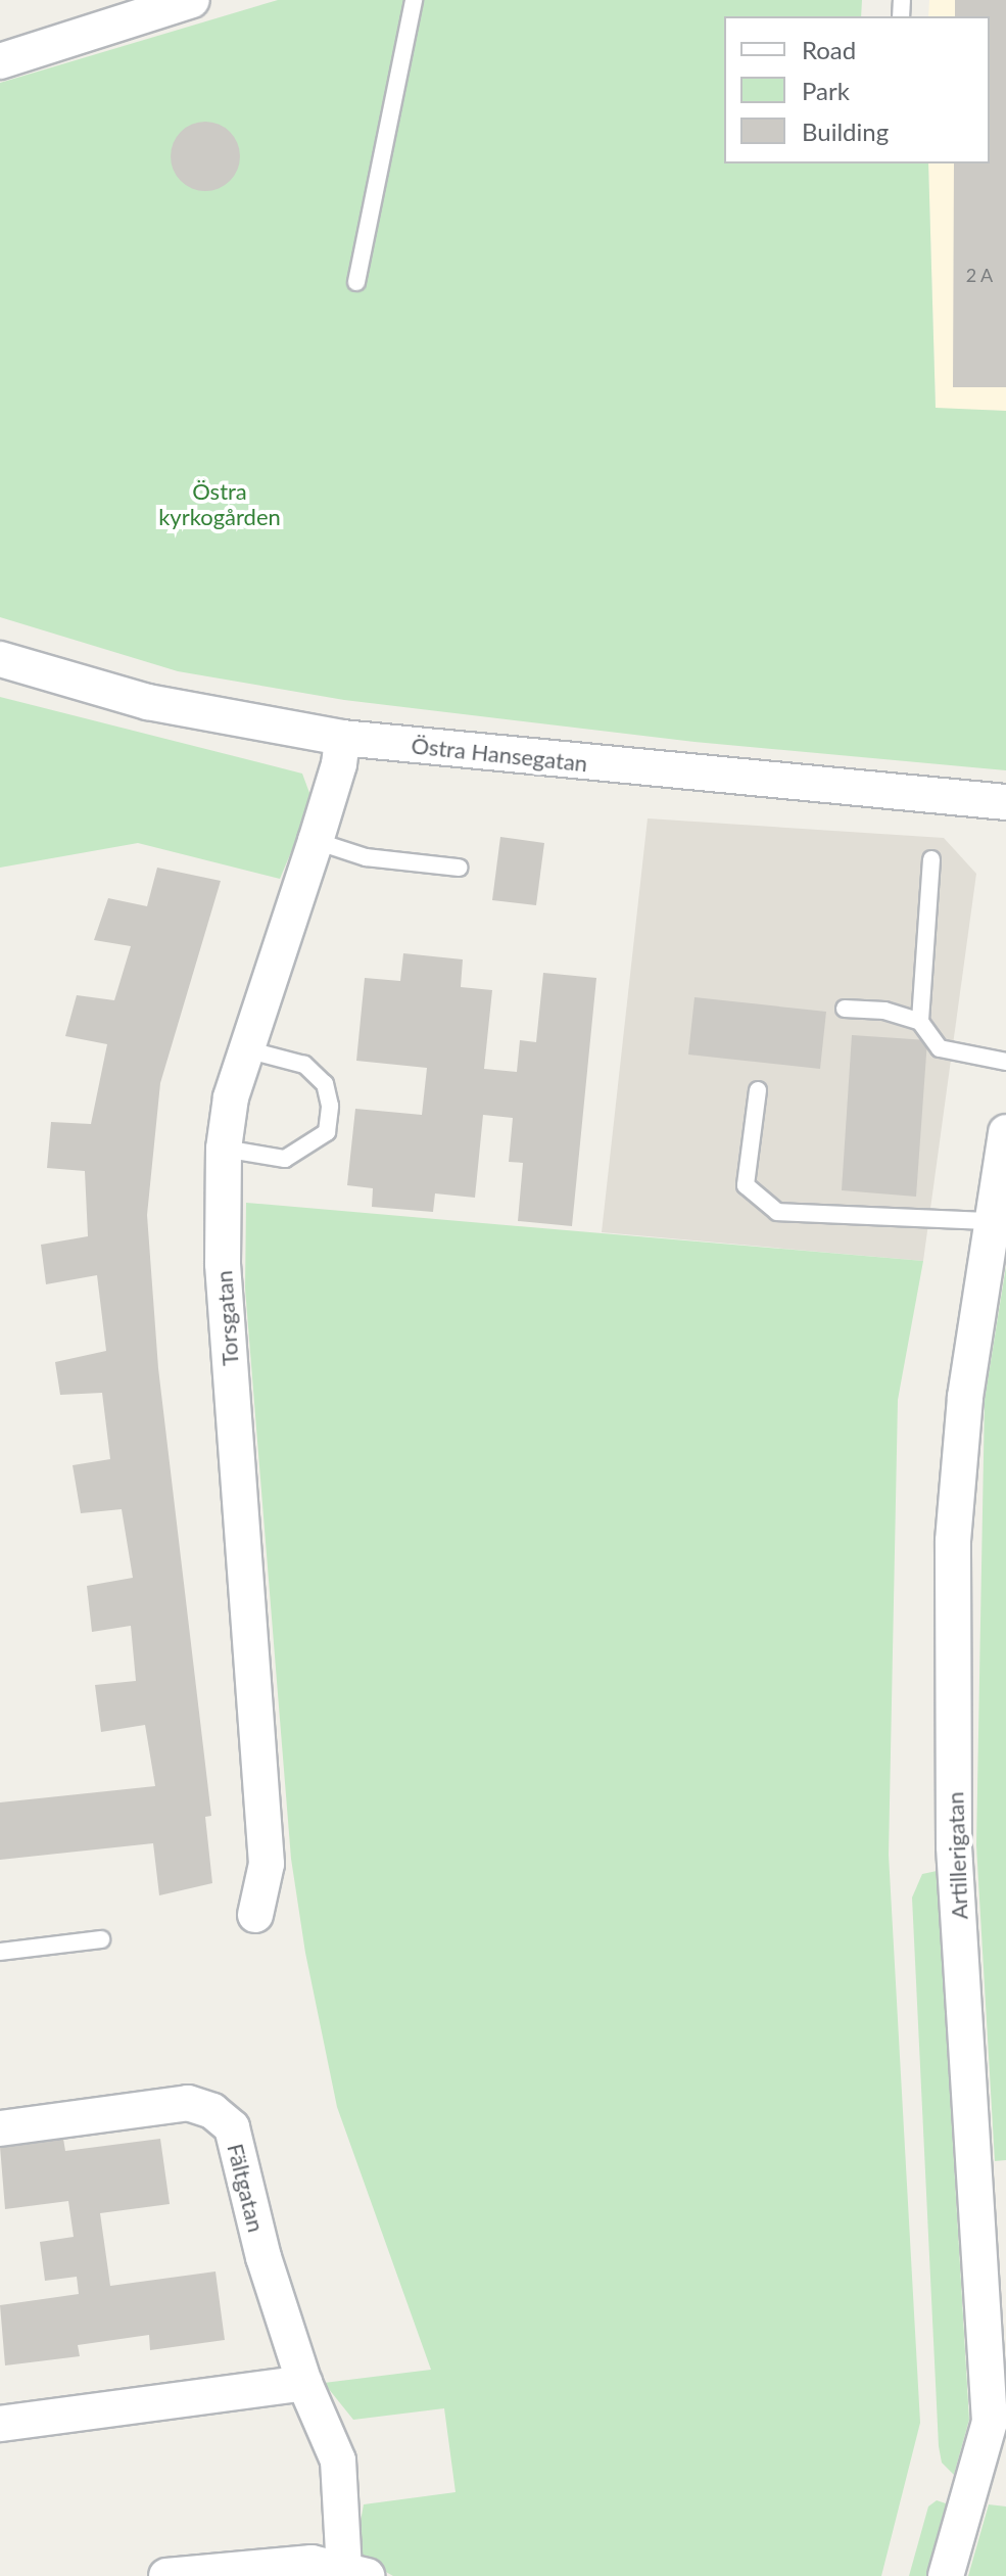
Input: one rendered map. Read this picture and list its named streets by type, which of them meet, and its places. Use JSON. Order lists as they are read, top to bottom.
{
  "streets": {
    "street": [
      "Östra Hansegatan",
      "Torsgatan",
      "Artillerigatan",
      "Fältgatan"
    ]
  },
  "crossings": [
    ["Östra Hansegatan", "Torsgatan"]
  ],
  "parks": ["Östra kyrkogården"],
  "house_numbers": ["2 A"],
  "legend": ["Road", "Park", "Building"]
}
